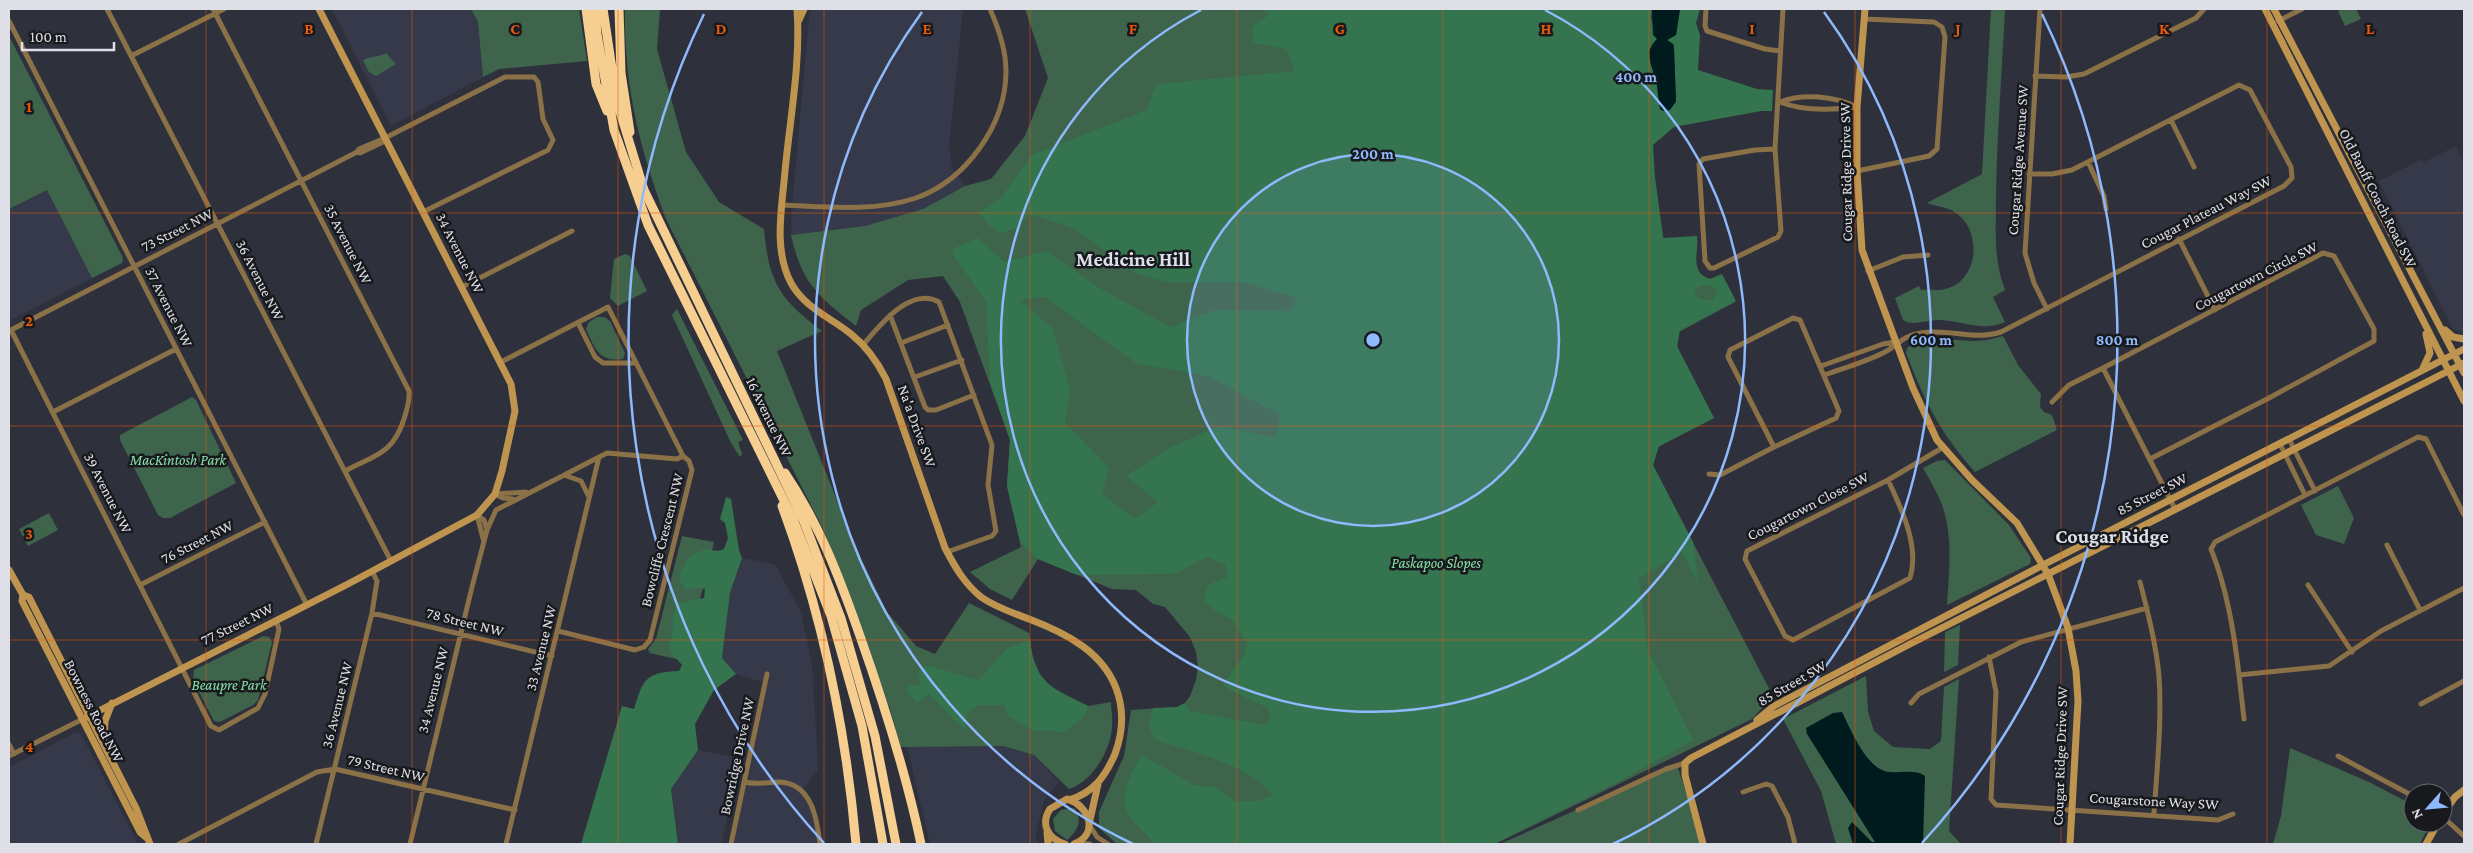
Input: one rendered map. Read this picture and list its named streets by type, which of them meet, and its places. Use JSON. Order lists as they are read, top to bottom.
{
  "streets": {
    "highway": ["16 Avenue NW"],
    "street": [
      "Cougar Ridge Avenue SW",
      "Cougar Ridge Drive SW",
      "Old Banff Coach Road SW",
      "Cougar Plateau Way SW",
      "73 Street NW",
      "35 Avenue NW",
      "34 Avenue NW",
      "Cougartown Circle SW",
      "36 Avenue NW",
      "37 Avenue NW",
      "Na'a Drive SW",
      "39 Avenue NW",
      "85 Street SW",
      "Cougartown Close SW",
      "Bowcliffe Crescent NW",
      "76 Street NW",
      "78 Street NW",
      "77 Street NW",
      "33 Avenue NW",
      "Bowness Road NW",
      "Bowridge Drive NW",
      "79 Street NW",
      "Cougarstone Way SW"
    ]
  },
  "crossings": [
    ["Cougar Ridge Avenue SW", "Cougar Plateau Way SW"],
    ["Cougar Ridge Drive SW", "Cougar Plateau Way SW"],
    ["Cougar Ridge Drive SW", "85 Street SW"],
    ["Cougar Ridge Drive SW", "Cougartown Close SW"],
    ["Cougar Ridge Drive SW", "Cougarstone Way SW"],
    ["Old Banff Coach Road SW", "85 Street SW"],
    ["73 Street NW", "35 Avenue NW"],
    ["73 Street NW", "34 Avenue NW"],
    ["73 Street NW", "36 Avenue NW"],
    ["73 Street NW", "37 Avenue NW"],
    ["73 Street NW", "39 Avenue NW"],
    ["35 Avenue NW", "36 Avenue NW"],
    ["34 Avenue NW", "Bowcliffe Crescent NW"],
    ["34 Avenue NW", "78 Street NW"],
    ["34 Avenue NW", "77 Street NW"],
    ["34 Avenue NW", "79 Street NW"],
    ["36 Avenue NW", "78 Street NW"],
    ["36 Avenue NW", "77 Street NW"],
    ["36 Avenue NW", "79 Street NW"],
    ["37 Avenue NW", "76 Street NW"],
    ["37 Avenue NW", "77 Street NW"],
    ["39 Avenue NW", "76 Street NW"],
    ["39 Avenue NW", "77 Street NW"],
    ["Bowcliffe Crescent NW", "33 Avenue NW"],
    ["78 Street NW", "33 Avenue NW"],
    ["77 Street NW", "Bowness Road NW"],
    ["33 Avenue NW", "79 Street NW"]
  ],
  "districts": ["Medicine Hill", "Cougar Ridge"],
  "parks": ["MacKintosh Park", "Paskapoo Slopes", "Beaupre Park"],
  "scale_bar": "100 m",
  "north": "bottom left",
  "grid": {
    "columns": [
      "B",
      "C",
      "D",
      "E",
      "F",
      "G",
      "H",
      "I",
      "J",
      "K",
      "L"
    ],
    "rows": [
      "1",
      "2",
      "3",
      "4"
    ]
  },
  "rings": [
    "400 m",
    "200 m",
    "600 m",
    "800 m"
  ]
}
